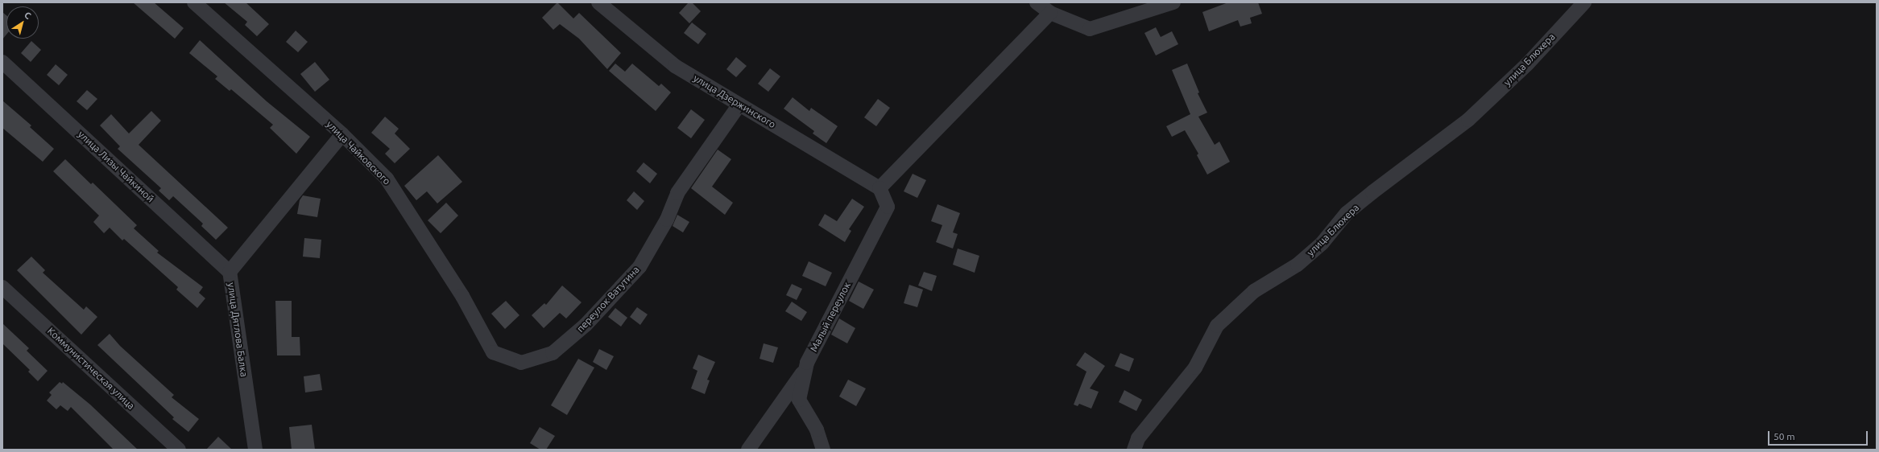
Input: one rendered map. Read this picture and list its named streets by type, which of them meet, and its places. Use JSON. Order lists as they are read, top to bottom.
{
  "streets": {
    "street": [
      "улица Блюхера",
      "улица Дзержинского",
      "улица Чайковского",
      "улица Лизы Чайкиной",
      "переулок Ватутина",
      "Малый переулок",
      "улица Дятлова Балка",
      "Коммунистическая улица"
    ]
  },
  "crossings": [
    ["улица Дзержинского", "переулок Ватутина"],
    ["улица Дзержинского", "Малый переулок"],
    ["улица Чайковского", "переулок Ватутина"],
    ["улица Чайковского", "улица Дятлова Балка"],
    ["улица Лизы Чайкиной", "улица Дятлова Балка"]
  ],
  "scale_bar": "50 m",
  "north": "top right"
}
